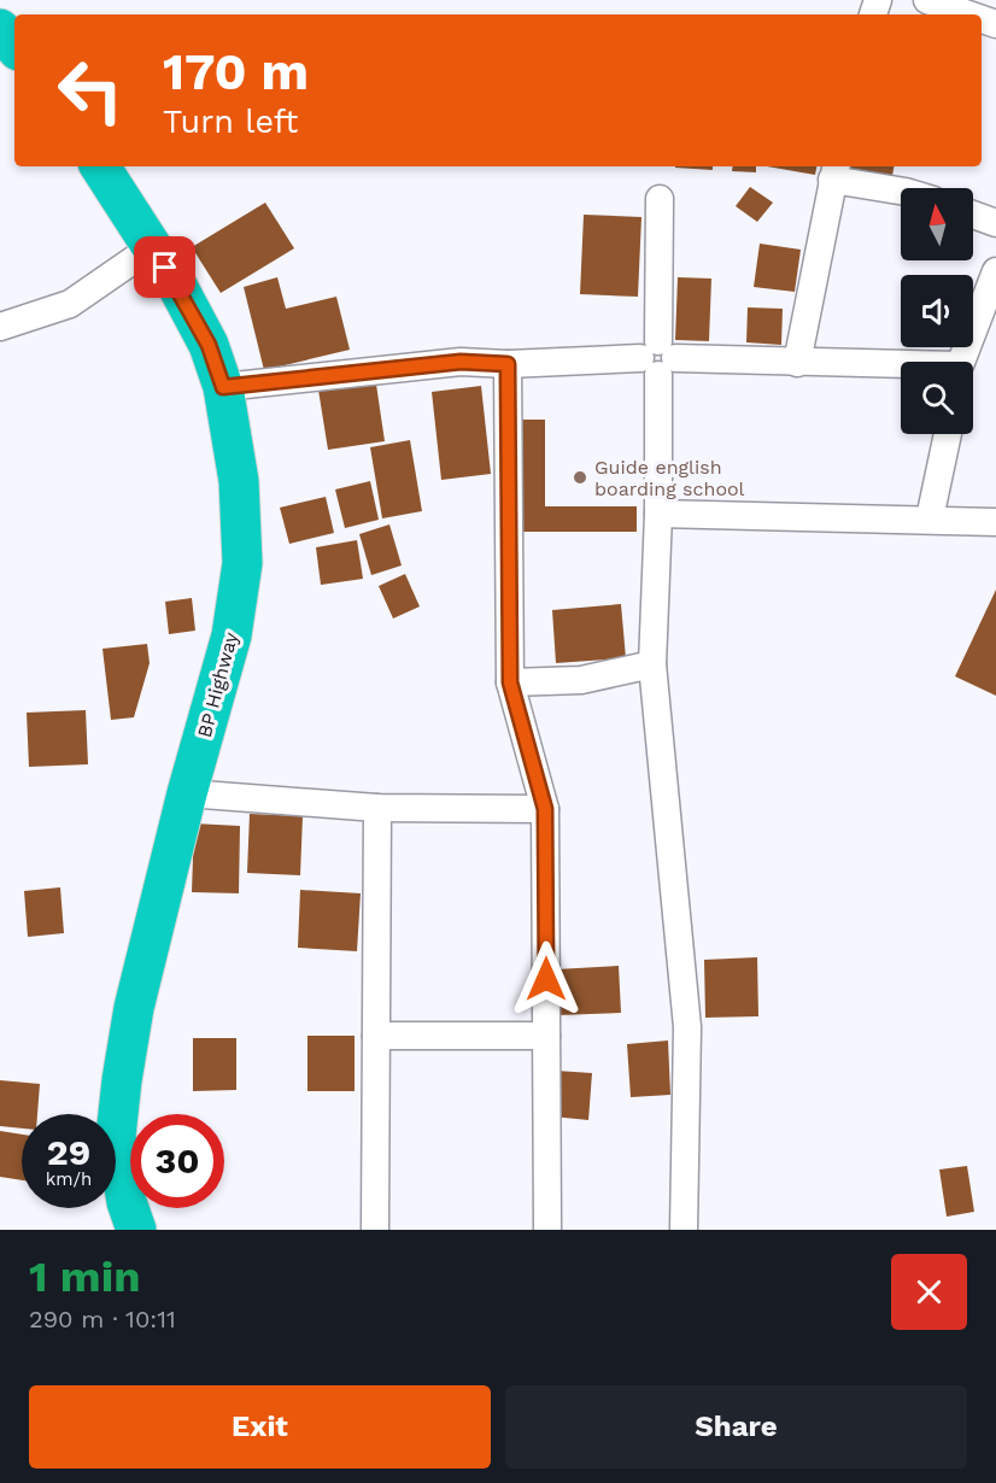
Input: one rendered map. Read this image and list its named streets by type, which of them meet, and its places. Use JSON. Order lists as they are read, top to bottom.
{
  "streets": {
    "highway": ["BP Highway"]
  },
  "places": ["Guide english boarding school"],
  "north": "top",
  "page": {
    "turn": ["170 m", "Turn left"],
    "speed": "29 km/h",
    "limit": "30",
    "heading": ["1 min", "290 m · 10:11"],
    "buttons": ["Exit", "Share"]
  }
}
